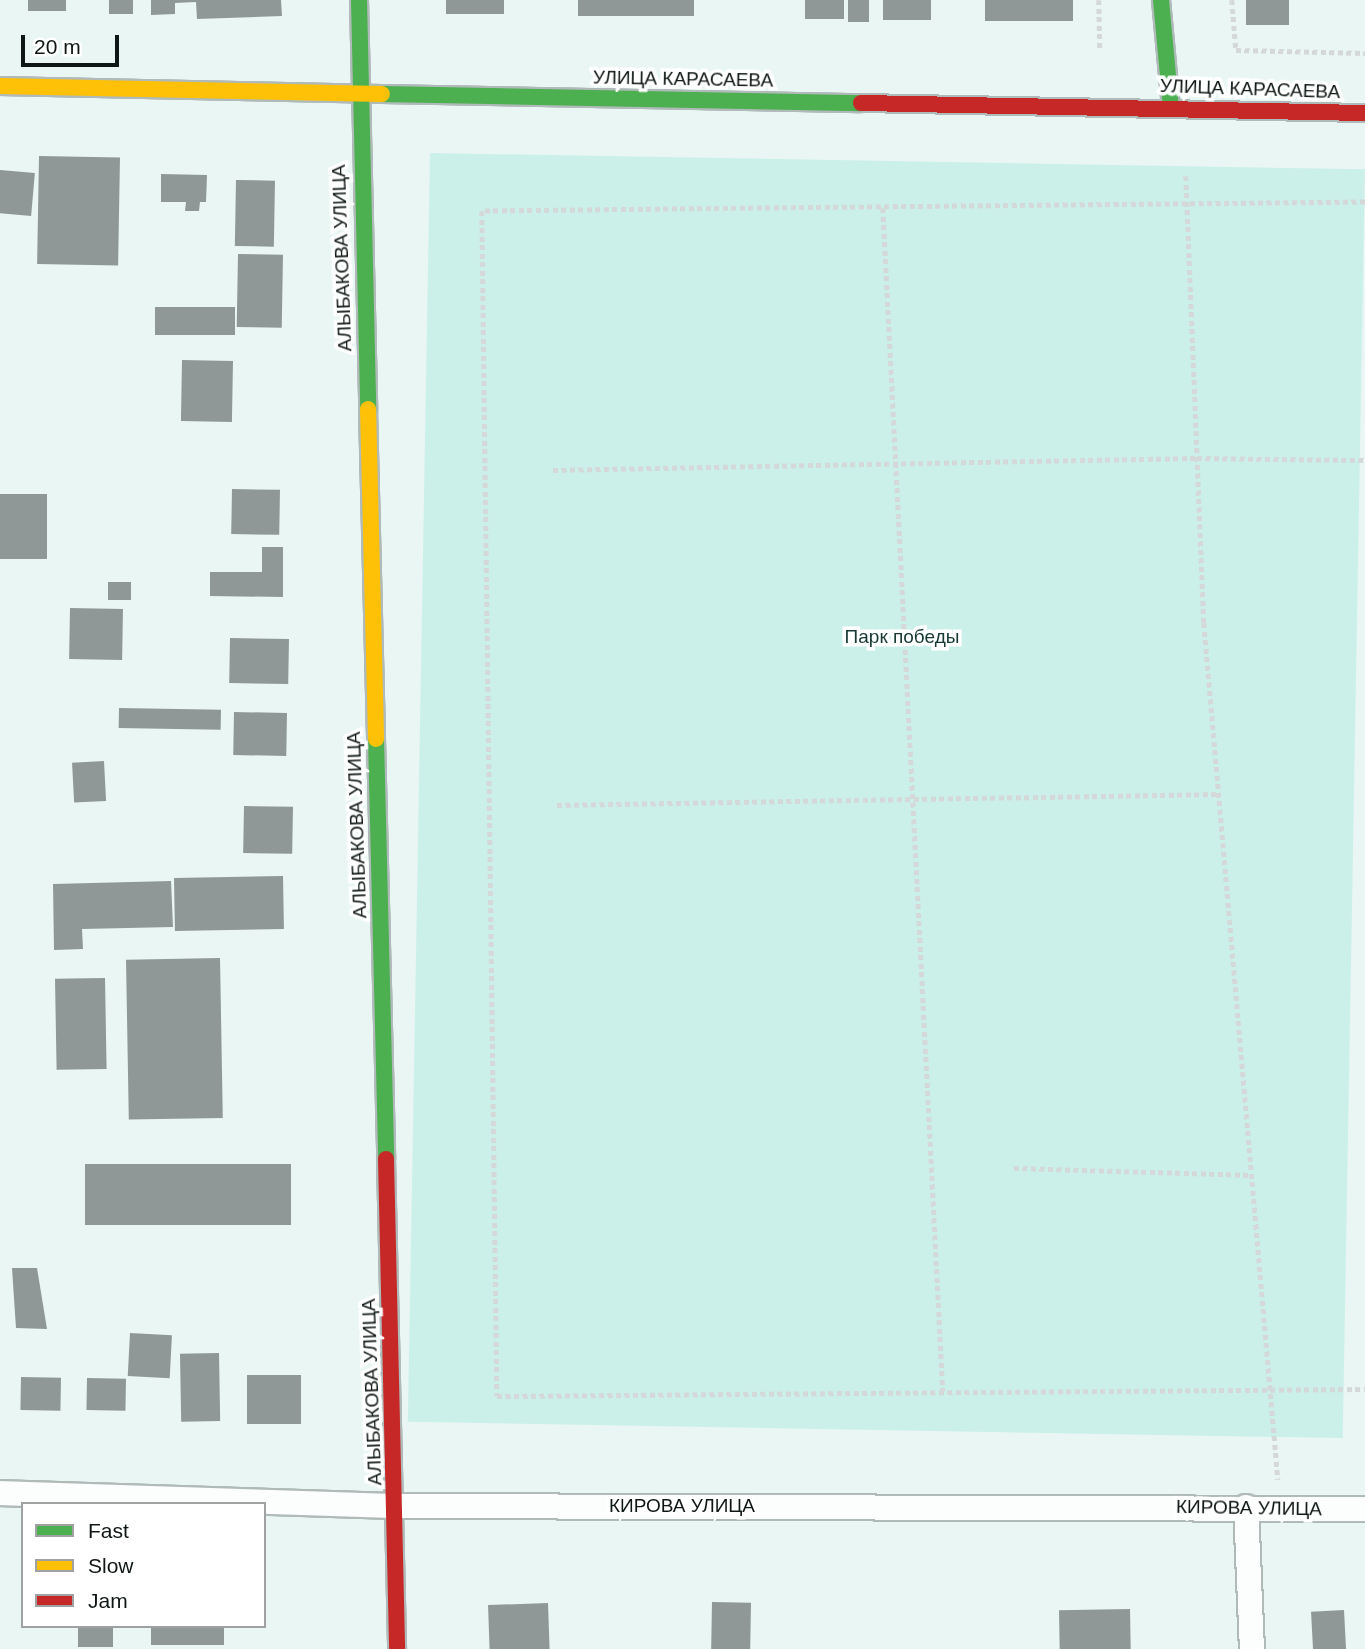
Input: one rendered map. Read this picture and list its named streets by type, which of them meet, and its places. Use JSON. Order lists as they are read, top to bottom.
{
  "streets": {
    "street": ["УЛИЦА КАРАСАЕВА", "АЛЫБАКОВА УЛИЦА", "КИРОВА УЛИЦА"]
  },
  "crossings": [
    ["УЛИЦА КАРАСАЕВА", "АЛЫБАКОВА УЛИЦА"],
    ["АЛЫБАКОВА УЛИЦА", "КИРОВА УЛИЦА"]
  ],
  "parks": ["Парк победы"],
  "legend": ["Fast", "Slow", "Jam"],
  "scale_bar": "20 m"
}
